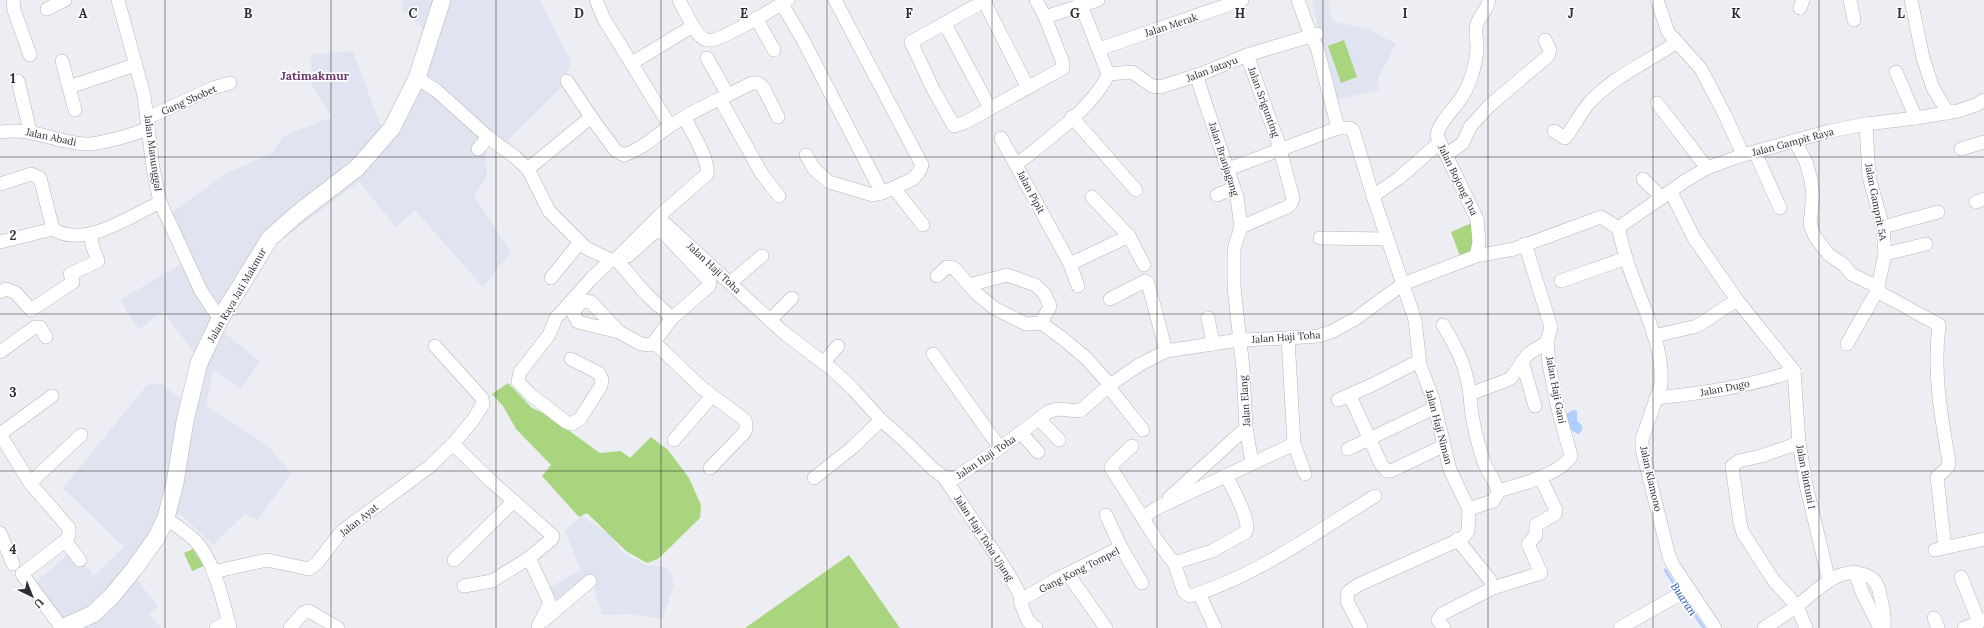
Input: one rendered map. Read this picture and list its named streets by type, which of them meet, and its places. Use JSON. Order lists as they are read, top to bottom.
{
  "streets": {
    "main road": ["Jalan Raya Jati Makmur"],
    "street": [
      "Jalan Merak",
      "Jalan Jatayu",
      "Gang Sbobet",
      "Jalan Srigunting",
      "Jalan Abadi",
      "Jalan Gampit Raya",
      "Jalan Manunggal",
      "Jalan Branjagang",
      "Jalan Bojong Tua",
      "Jalan Pipit",
      "Jalan Gamprit 5A",
      "Jalan Haji Toha",
      "Jalan Dugo",
      "Jalan Haji Gani",
      "Jalan Elang",
      "Jalan Haji Niman",
      "Jalan Bintuni I",
      "Jalan Klamono",
      "Jalan Ayat",
      "Jalan Haji Toha Ujung",
      "Gang Kong Tompel"
    ]
  },
  "crossings": [
    ["Jalan Jatayu", "Jalan Srigunting"],
    ["Jalan Jatayu", "Jalan Branjagang"],
    ["Jalan Jatayu", "Jalan Pipit"],
    ["Gang Sbobet", "Jalan Abadi"],
    ["Gang Sbobet", "Jalan Manunggal"],
    ["Jalan Srigunting", "Jalan Branjagang"],
    ["Jalan Abadi", "Jalan Manunggal"],
    ["Jalan Gampit Raya", "Jalan Gamprit 5A"],
    ["Jalan Gampit Raya", "Jalan Haji Toha"],
    ["Jalan Gampit Raya", "Jalan Klamono"],
    ["Jalan Manunggal", "Jalan Raya Jati Makmur"],
    ["Jalan Branjagang", "Jalan Haji Toha"],
    ["Jalan Branjagang", "Jalan Elang"],
    ["Jalan Bojong Tua", "Jalan Haji Toha"],
    ["Jalan Haji Toha", "Jalan Haji Gani"],
    ["Jalan Haji Toha", "Jalan Elang"],
    ["Jalan Haji Toha", "Jalan Haji Niman"],
    ["Jalan Haji Toha", "Jalan Klamono"],
    ["Jalan Haji Toha", "Jalan Haji Toha Ujung"],
    ["Jalan Dugo", "Jalan Bintuni I"],
    ["Jalan Dugo", "Jalan Klamono"],
    ["Jalan Haji Toha Ujung", "Gang Kong Tompel"]
  ],
  "districts": ["Jatimakmur"],
  "water": ["Buaran"],
  "north": "bottom right",
  "grid": {
    "columns": [
      "A",
      "B",
      "C",
      "D",
      "E",
      "F",
      "G",
      "H",
      "I",
      "J",
      "K",
      "L"
    ],
    "rows": [
      "1",
      "2",
      "3",
      "4"
    ]
  }
}
